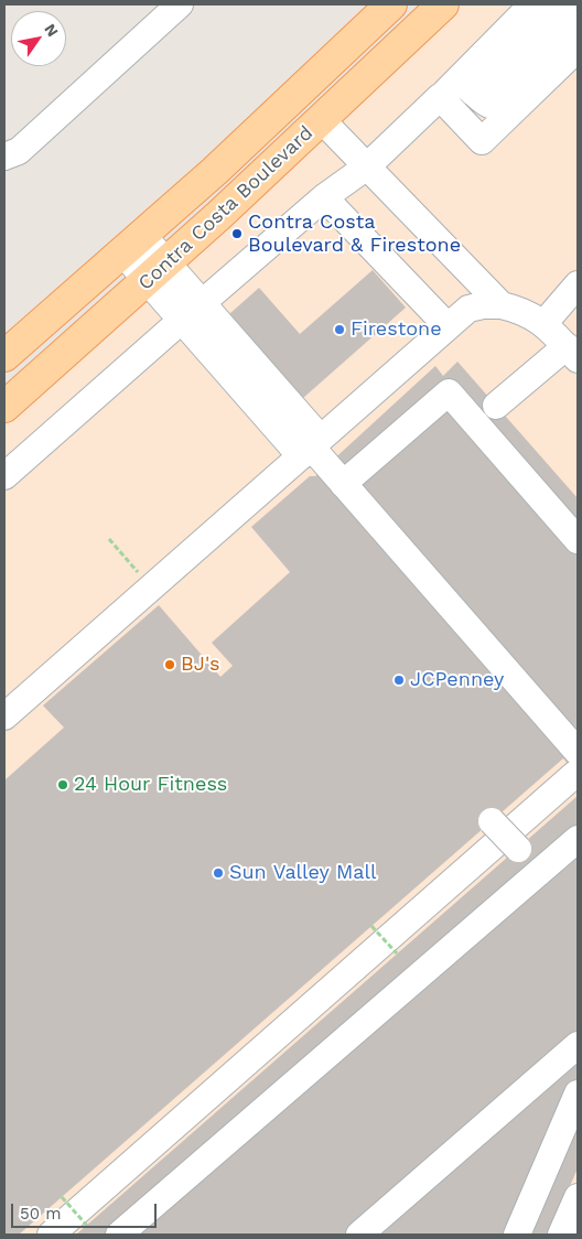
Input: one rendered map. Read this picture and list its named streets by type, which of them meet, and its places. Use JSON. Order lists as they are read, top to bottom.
{
  "streets": {
    "main road": ["Contra Costa Boulevard"]
  },
  "places": [
    "Contra Costa Boulevard & Firestone",
    "Firestone",
    "BJ's",
    "JCPenney",
    "24 Hour Fitness",
    "Sun Valley Mall"
  ],
  "scale_bar": "50 m",
  "north": "top right"
}
